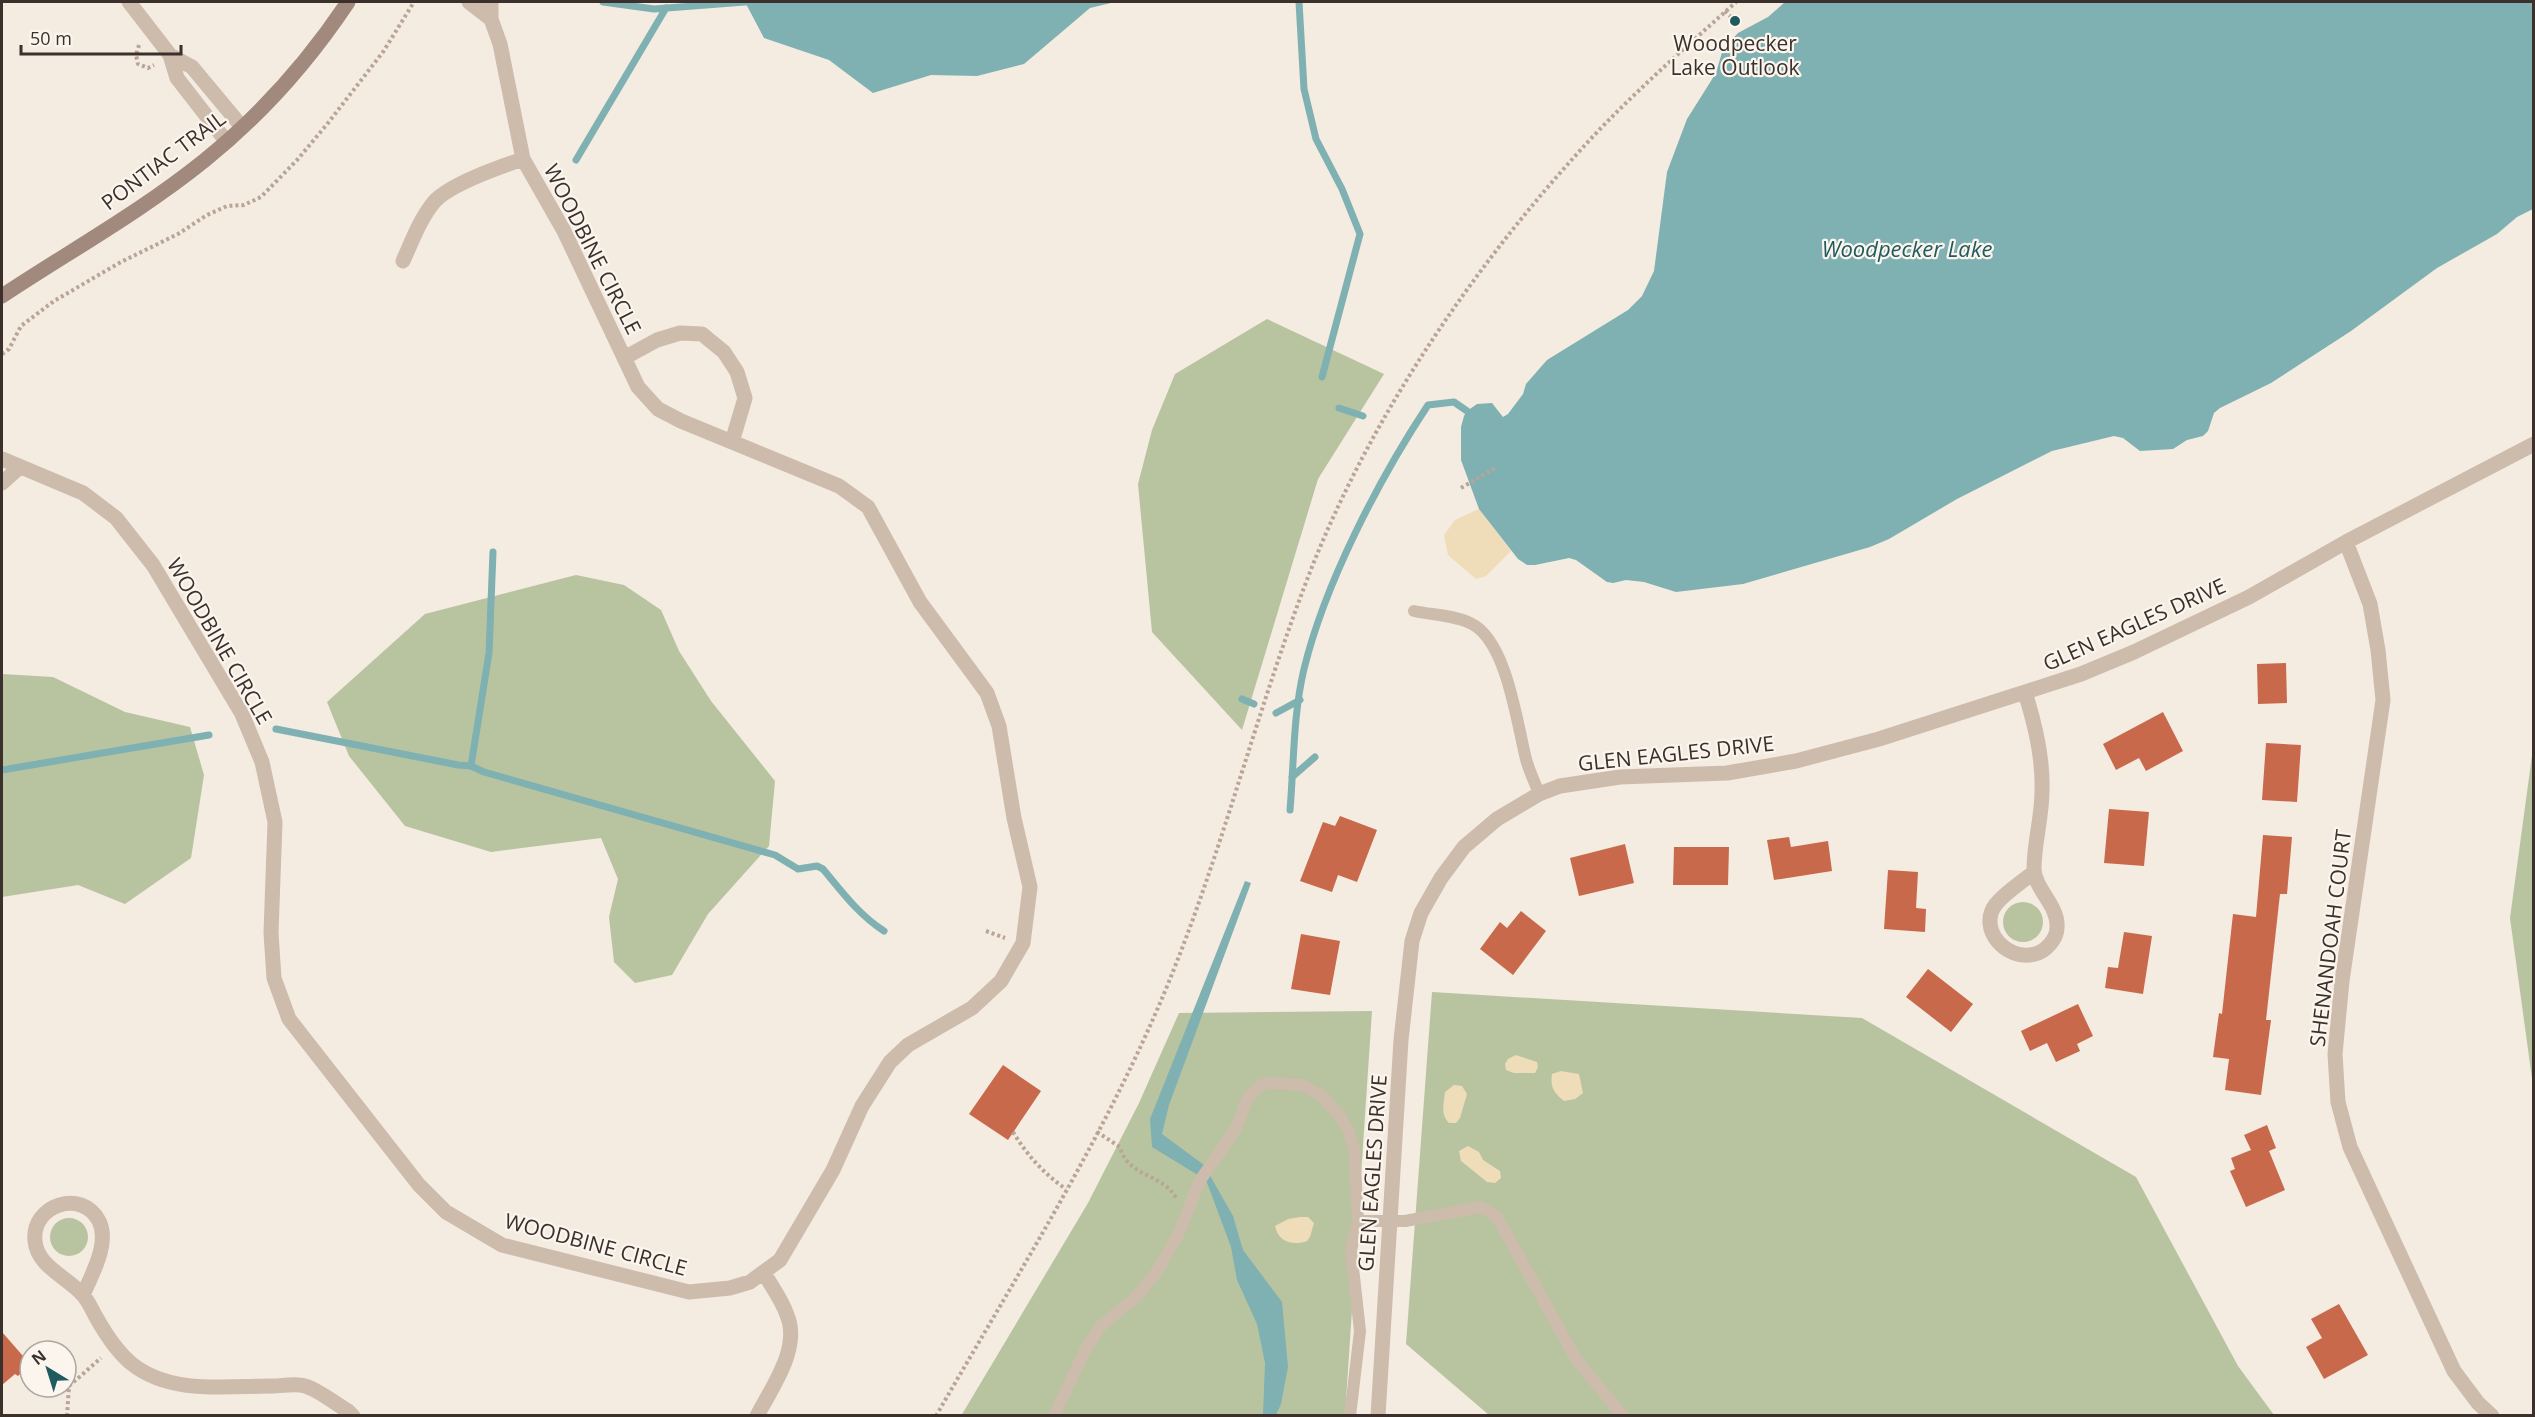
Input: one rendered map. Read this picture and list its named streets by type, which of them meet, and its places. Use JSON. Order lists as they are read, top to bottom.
{
  "streets": {
    "main road": ["PONTIAC TRAIL"],
    "street": ["WOODBINE CIRCLE", "GLEN EAGLES DRIVE", "SHENANDOAH COURT"]
  },
  "crossings": [
    ["GLEN EAGLES DRIVE", "SHENANDOAH COURT"]
  ],
  "water": ["Woodpecker Lake"],
  "places": ["Woodpecker Lake Outlook"],
  "scale_bar": "50 m",
  "north": "top left"
}
